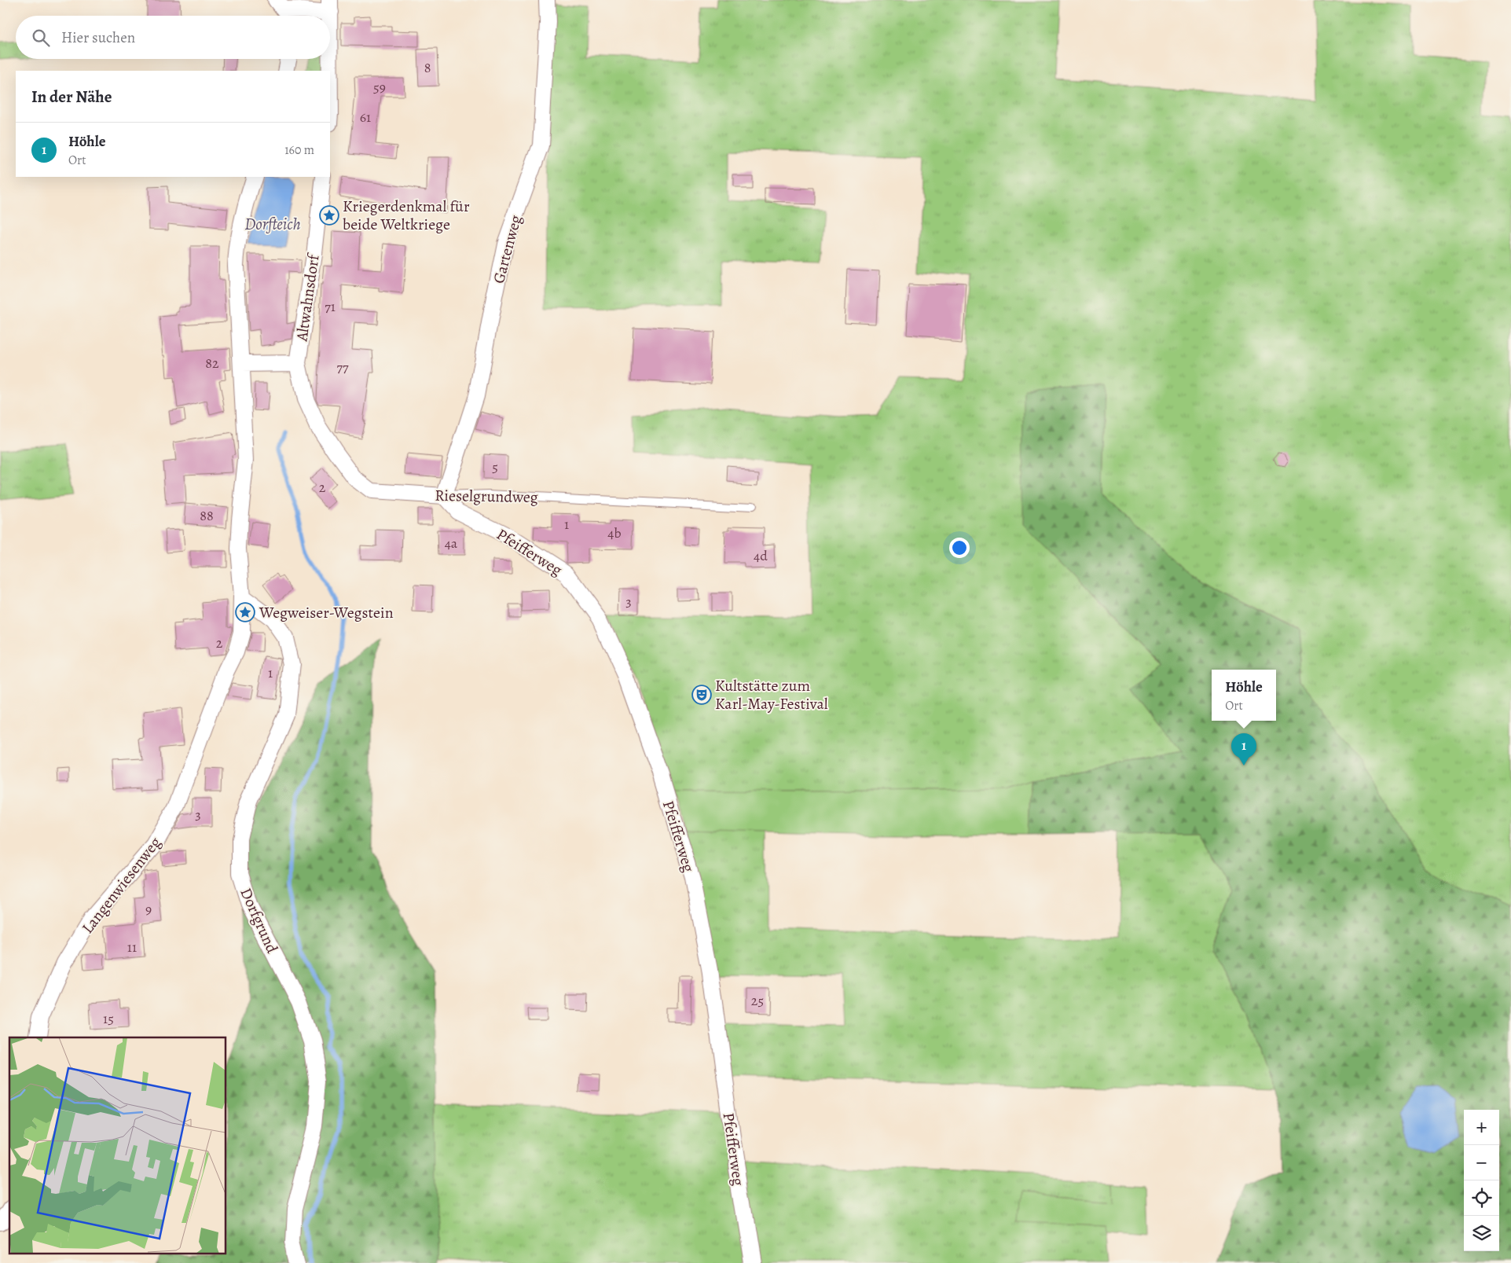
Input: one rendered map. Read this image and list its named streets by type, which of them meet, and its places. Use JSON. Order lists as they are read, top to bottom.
{
  "streets": {
    "street": [
      "Gartenweg",
      "Altwahnsdorf",
      "Rieselgrundweg",
      "Pfeifferweg",
      "Langenwiesenweg",
      "Dorfgrund"
    ]
  },
  "crossings": [
    ["Gartenweg", "Rieselgrundweg"],
    ["Gartenweg", "Pfeifferweg"],
    ["Altwahnsdorf", "Rieselgrundweg"],
    ["Rieselgrundweg", "Pfeifferweg"],
    ["Langenwiesenweg", "Dorfgrund"]
  ],
  "water": ["Dorfteich"],
  "places": {
    "place": ["Kriegerdenkmal für beide Weltkriege", "Wegweiser-Wegstein"],
    "theatre": ["Kultstätte zum Karl-May-Festival"]
  },
  "house_numbers": [
    "8",
    "59",
    "61",
    "71",
    "82",
    "77",
    "5",
    "2",
    "88",
    "1",
    "4b",
    "4a",
    "4d",
    "3",
    "2",
    "1",
    "3",
    "9",
    "11",
    "25",
    "15"
  ],
  "page": {
    "search": "Hier suchen",
    "heading": "In der Nähe",
    "list": [
      {
        "mark": "1",
        "name": "Höhle",
        "note": "Ort",
        "value": "160 m"
      }
    ],
    "popup": ["Höhle", "Ort"],
    "pins": "1",
    "map_buttons": ["+", "−"]
  }
}
